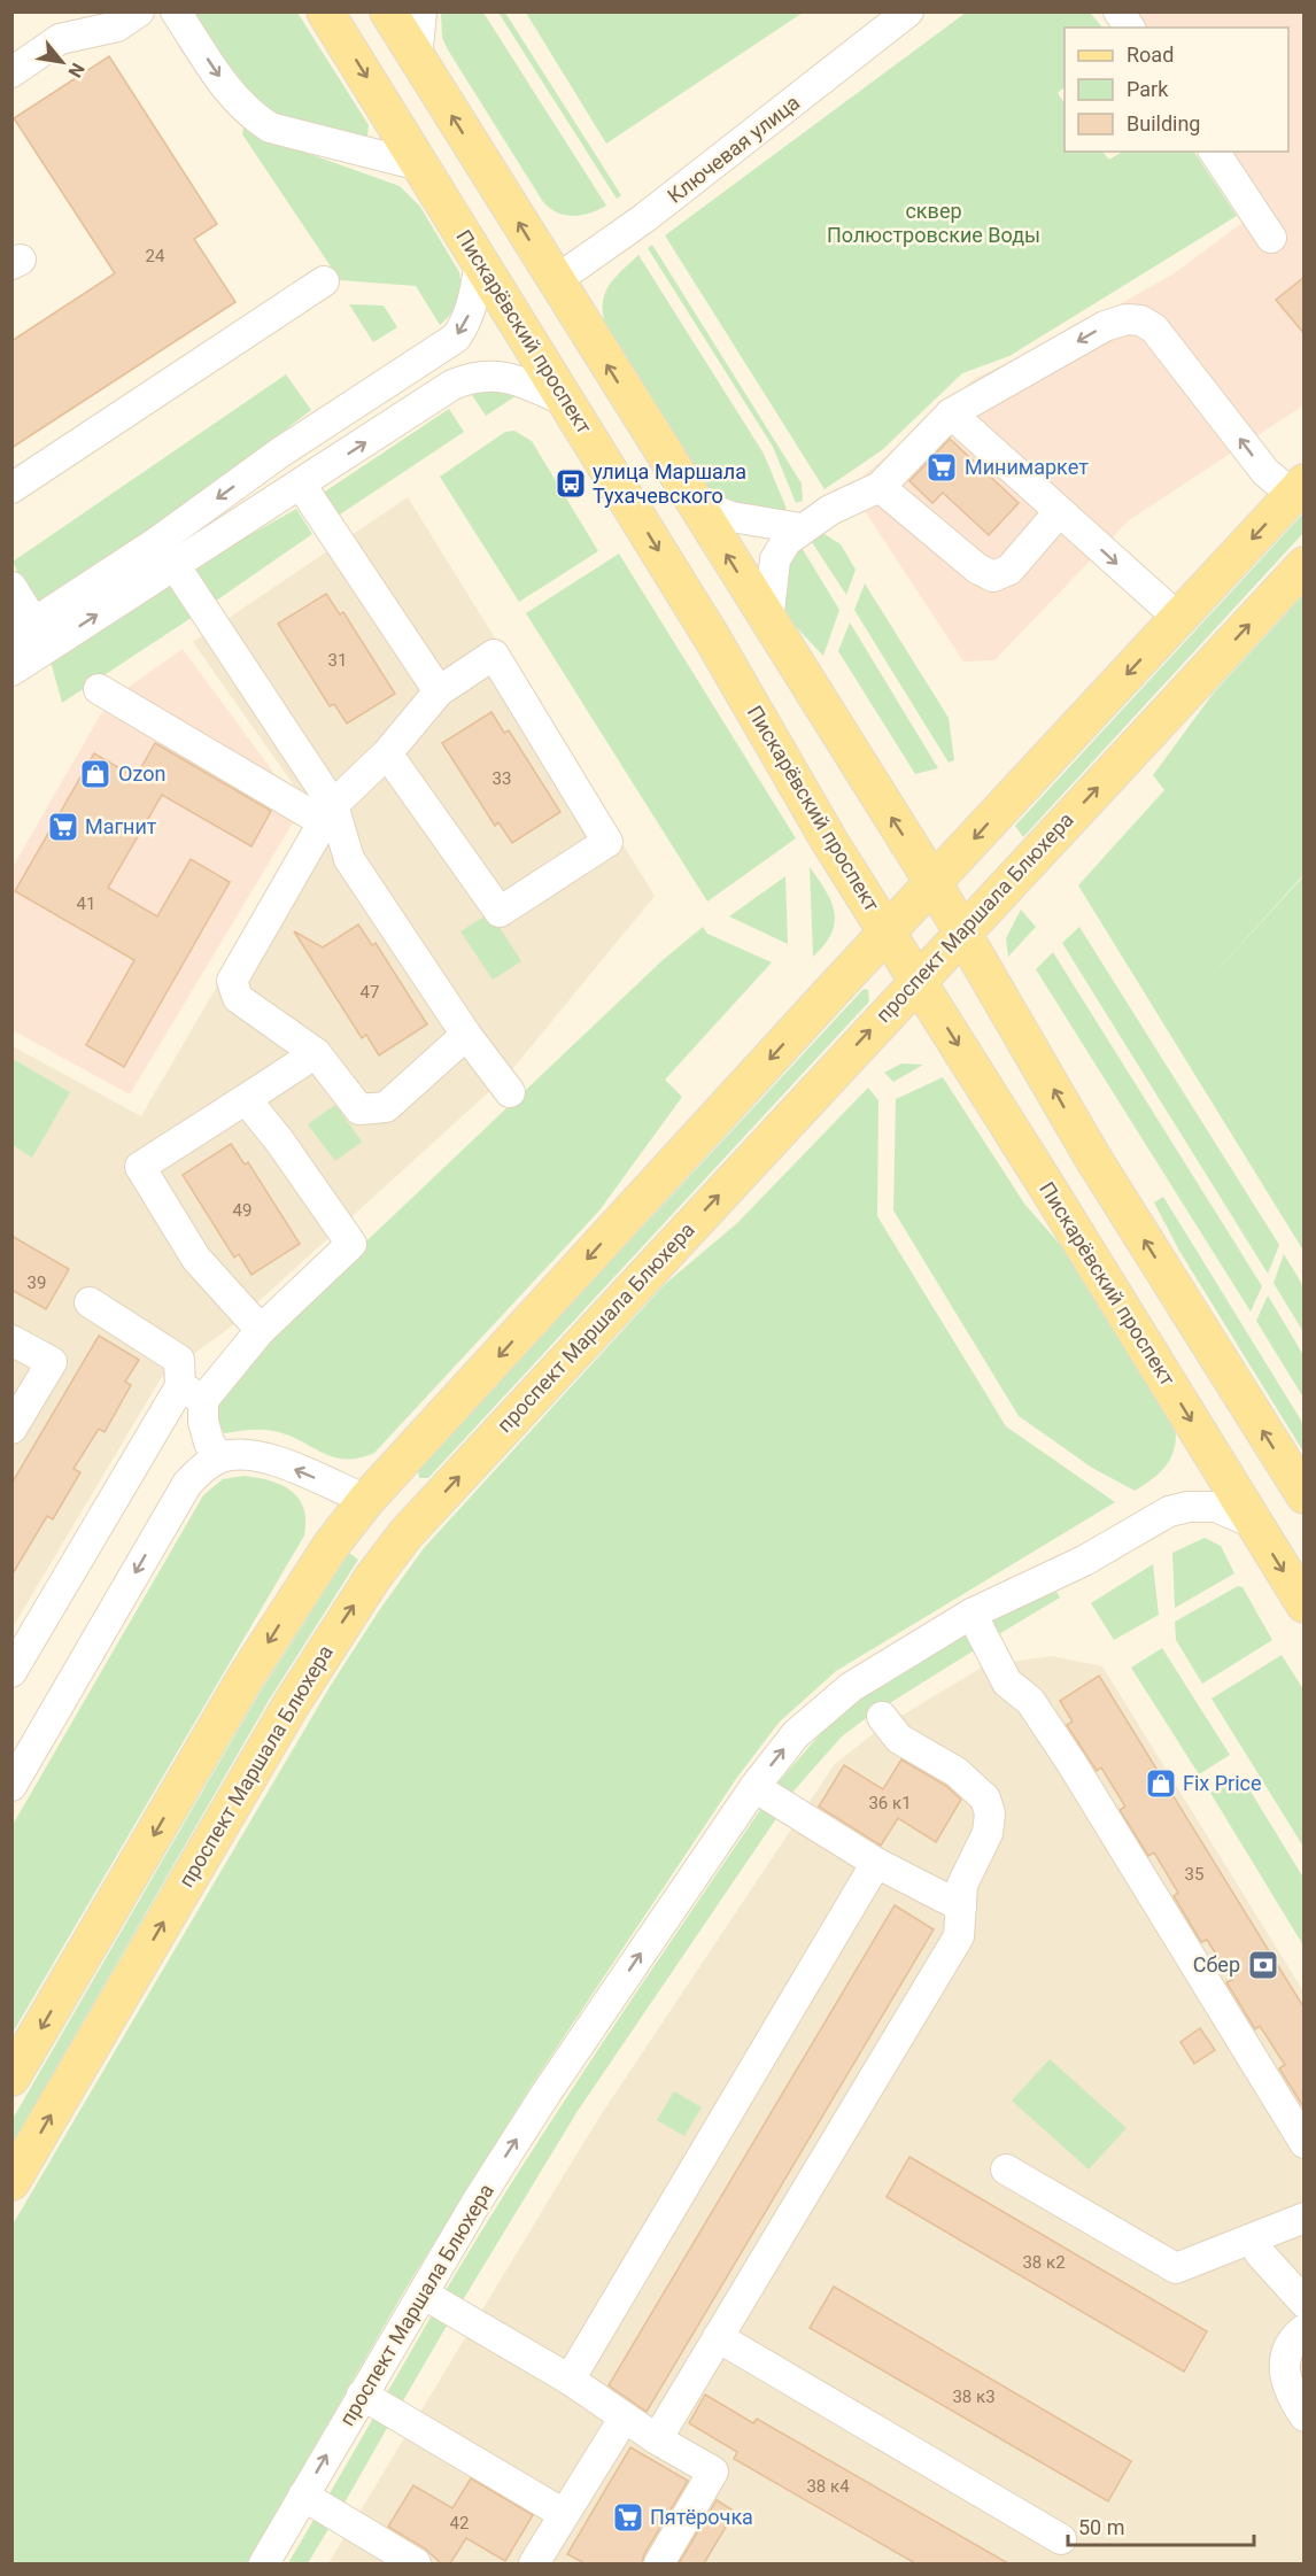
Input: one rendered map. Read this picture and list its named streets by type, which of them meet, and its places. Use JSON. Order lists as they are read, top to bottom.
{
  "streets": {
    "main road": ["Пискарёвский проспект", "проспект Маршала Блюхера"],
    "street": ["Ключевая улица"]
  },
  "crossings": [
    ["Пискарёвский проспект", "проспект Маршала Блюхера"]
  ],
  "parks": ["сквер Полюстровские Воды"],
  "places": {
    "supermarket": ["Минимаркет", "Магнит", "Пятёрочка"],
    "bus stop": ["улица Маршала Тухачевского"],
    "shop": ["Ozon", "Fix Price"],
    "bank": ["Сбер"]
  },
  "house_numbers": [
    "24",
    "31",
    "33",
    "41",
    "47",
    "49",
    "39",
    "36 к1",
    "35",
    "38 к2",
    "38 к3",
    "38 к4",
    "42"
  ],
  "legend": ["Road", "Park", "Building"],
  "scale_bar": "50 m",
  "north": "bottom right"
}
